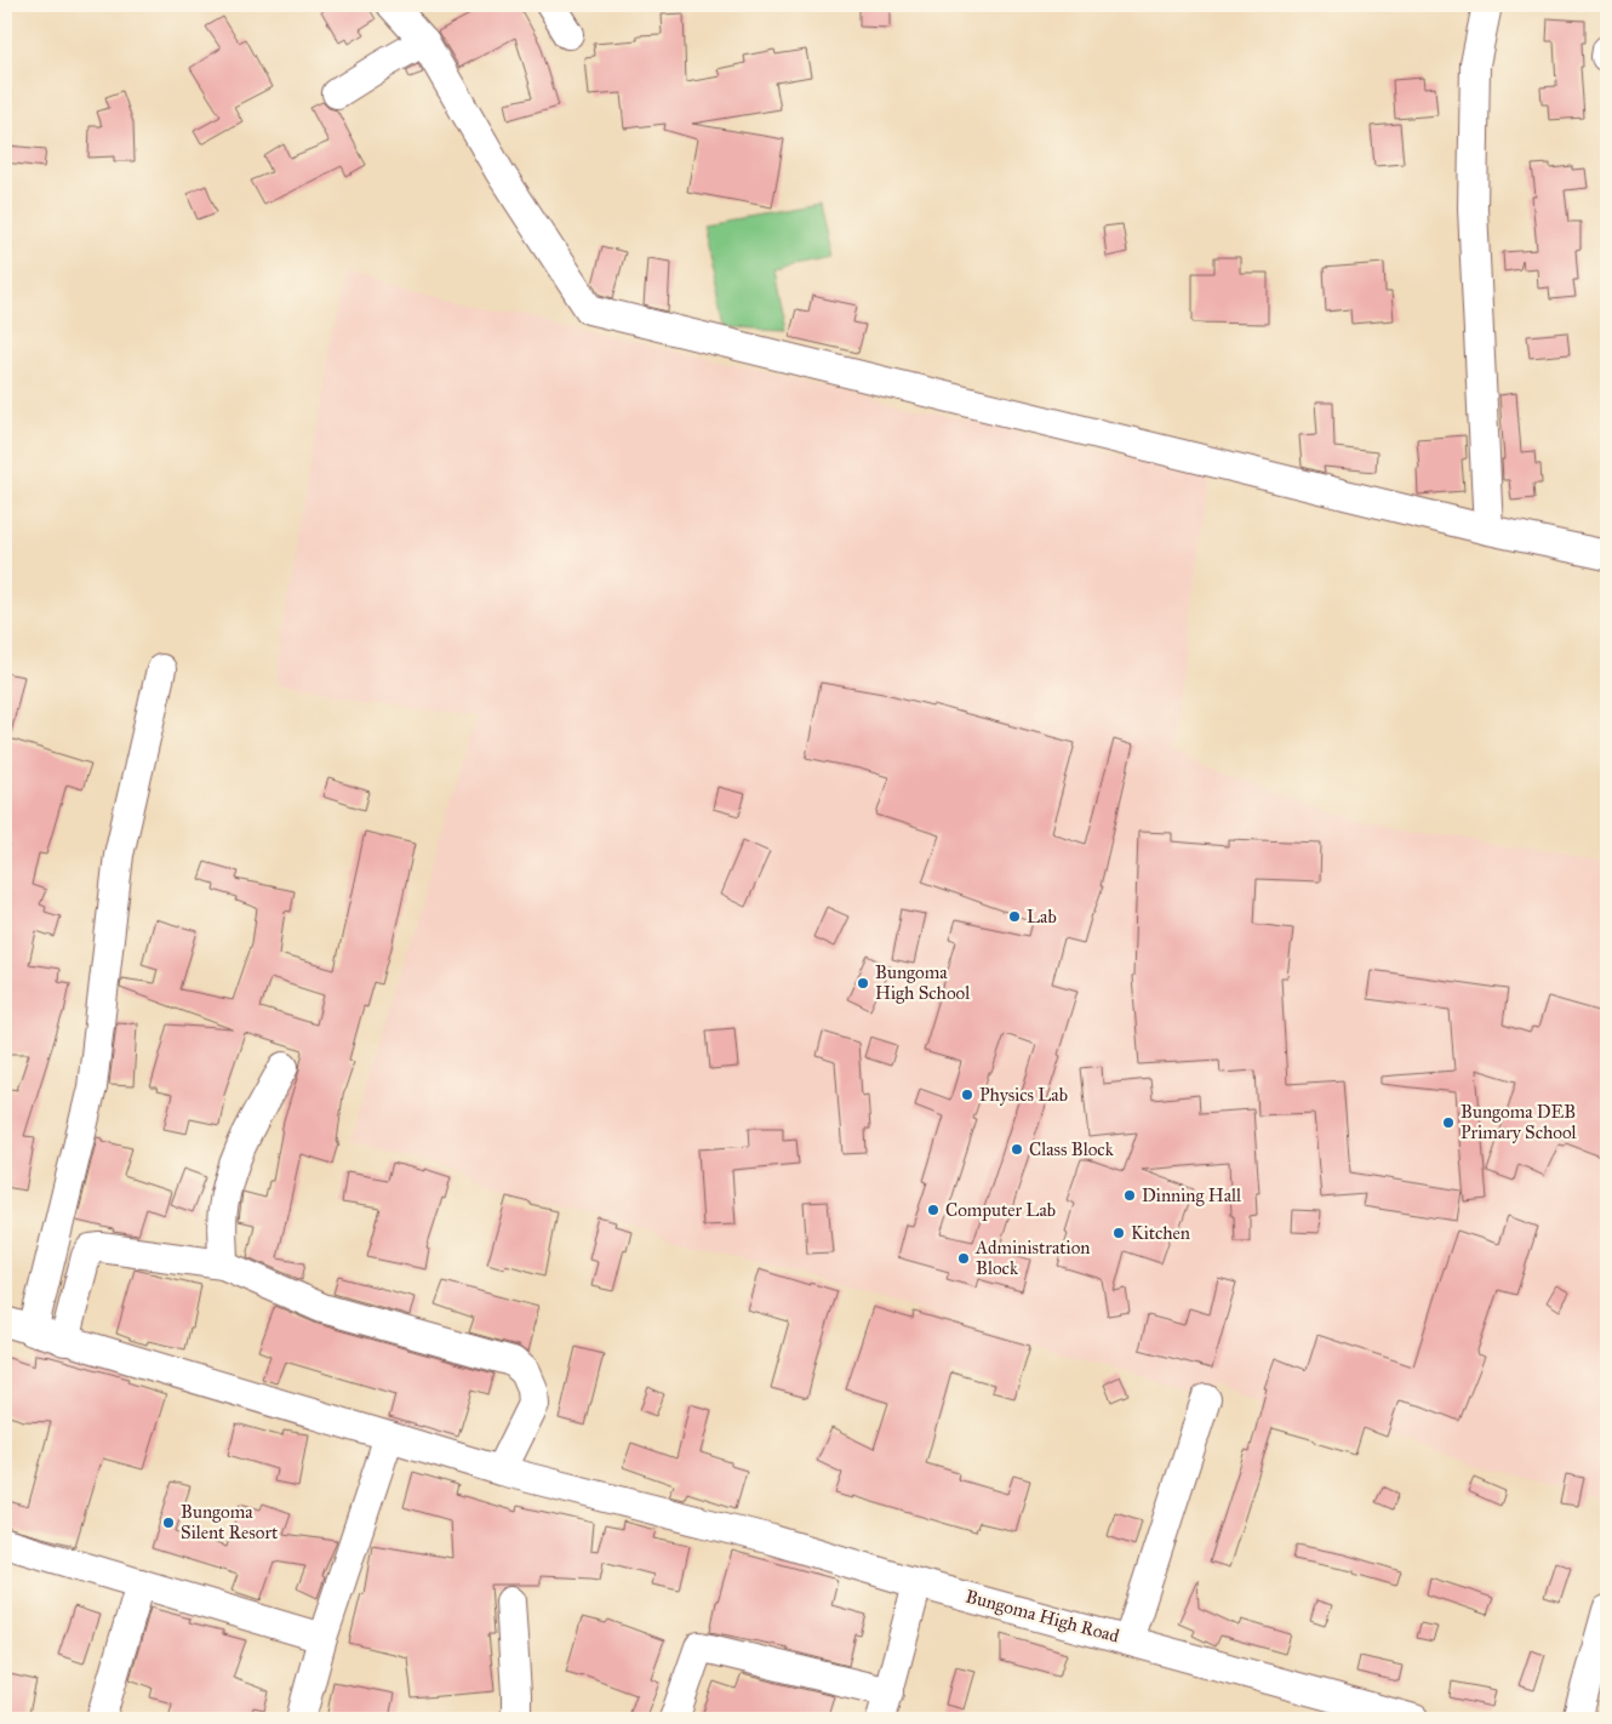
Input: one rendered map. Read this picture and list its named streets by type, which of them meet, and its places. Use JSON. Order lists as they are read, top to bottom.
{
  "streets": {
    "street": ["Bungoma High Road"]
  },
  "places": [
    "Lab",
    "Bungoma High School",
    "Physics Lab",
    "Bungoma DEB Primary School",
    "Class Block",
    "Dinning Hall",
    "Computer Lab",
    "Kitchen",
    "Administration Block",
    "Bungoma Silent Resort"
  ]
}
